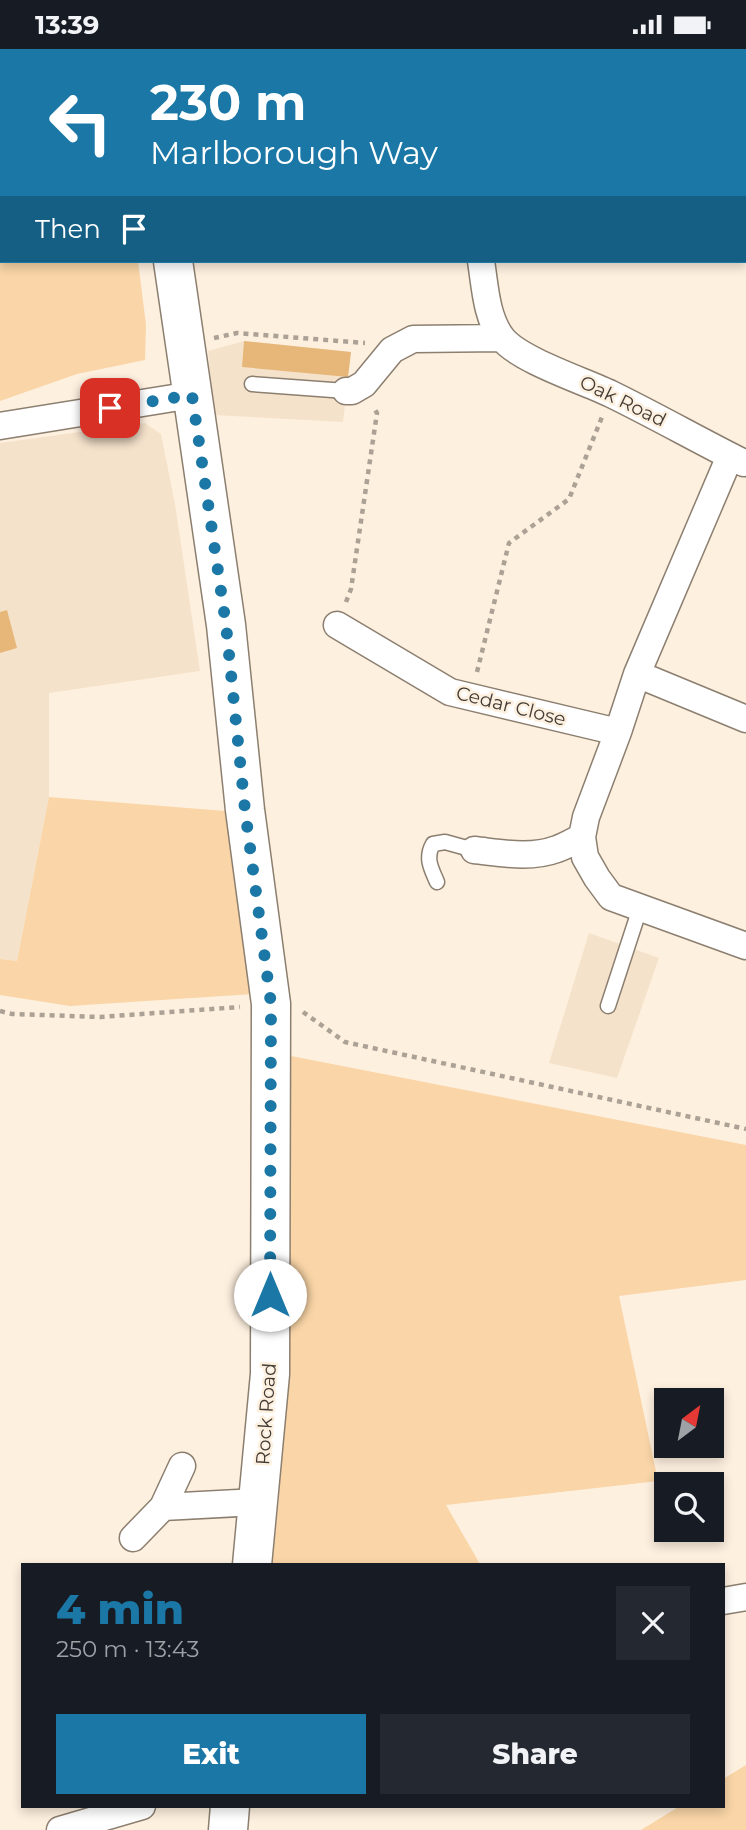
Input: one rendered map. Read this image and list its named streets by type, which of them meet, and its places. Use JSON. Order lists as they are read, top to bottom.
{
  "streets": {
    "street": ["Oak Road", "Cedar Close", "Rock Road"]
  },
  "north": "top right",
  "page": {
    "status": "13:39",
    "turn": ["230 m", "Marlborough Way"],
    "then": "Then",
    "heading": ["4 min", "250 m · 13:43"],
    "buttons": ["Exit", "Share"]
  }
}
